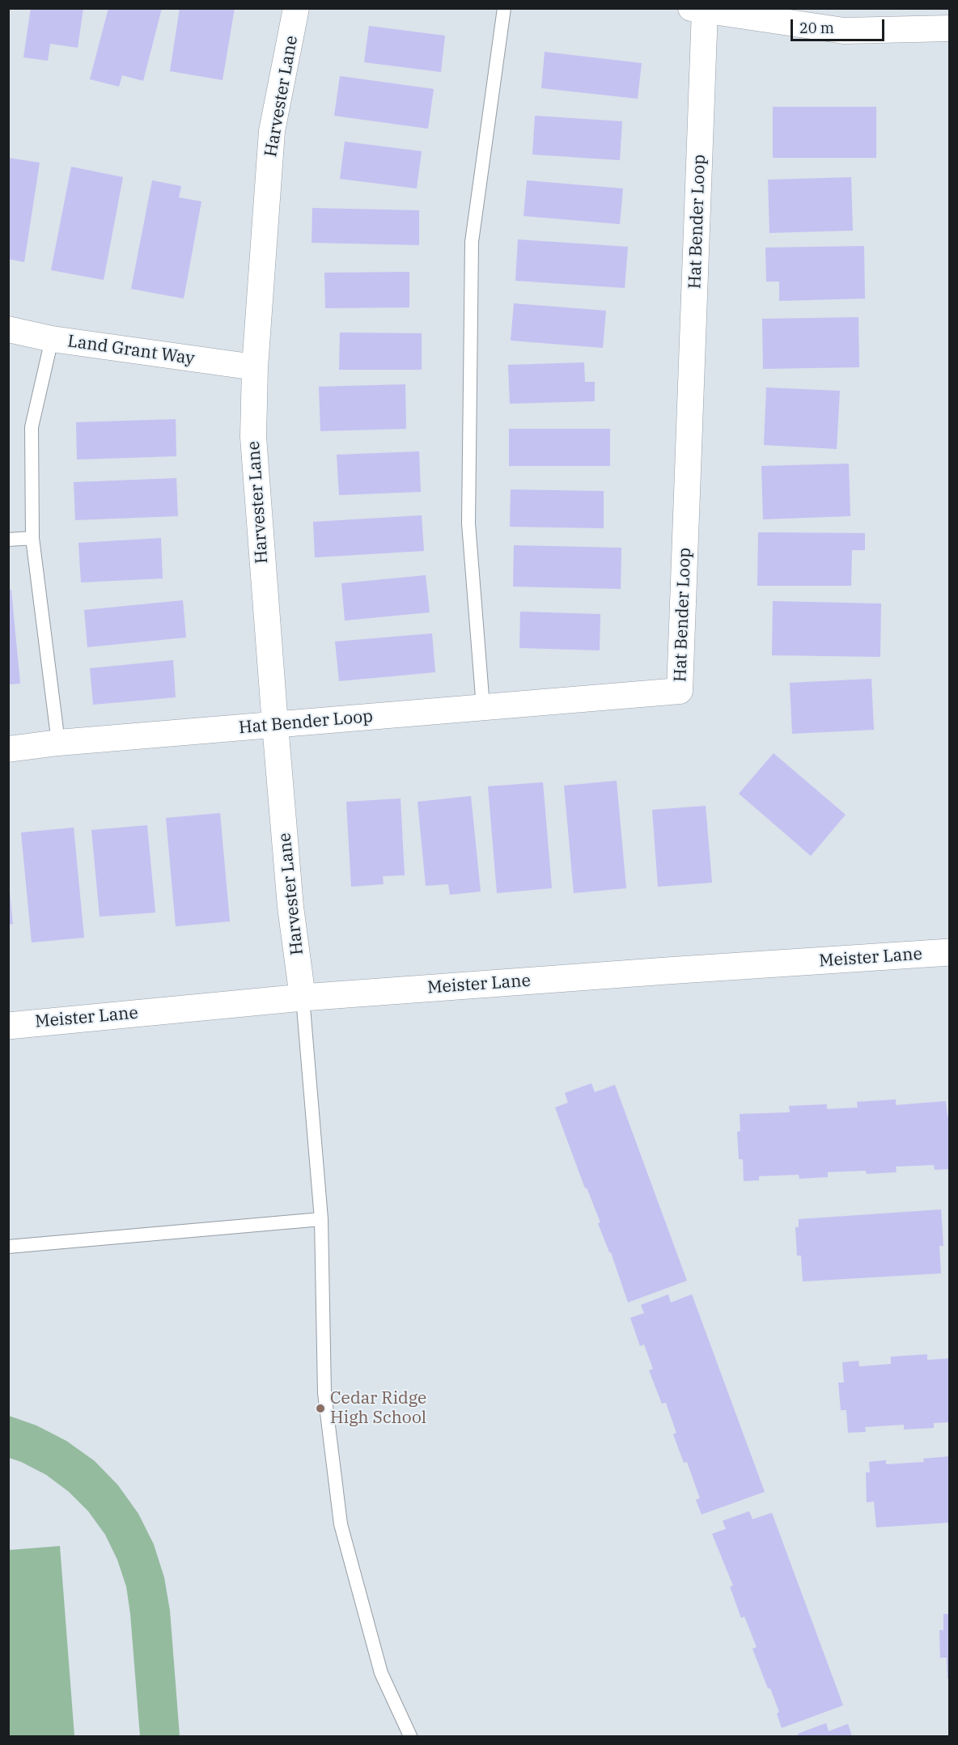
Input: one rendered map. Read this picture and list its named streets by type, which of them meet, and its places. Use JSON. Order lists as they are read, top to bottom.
{
  "streets": {
    "street": [
      "Harvester Lane",
      "Hat Bender Loop",
      "Land Grant Way",
      "Meister Lane"
    ]
  },
  "crossings": [
    ["Harvester Lane", "Hat Bender Loop"],
    ["Harvester Lane", "Land Grant Way"],
    ["Harvester Lane", "Meister Lane"]
  ],
  "places": ["Cedar Ridge High School"],
  "scale_bar": "20 m"
}
